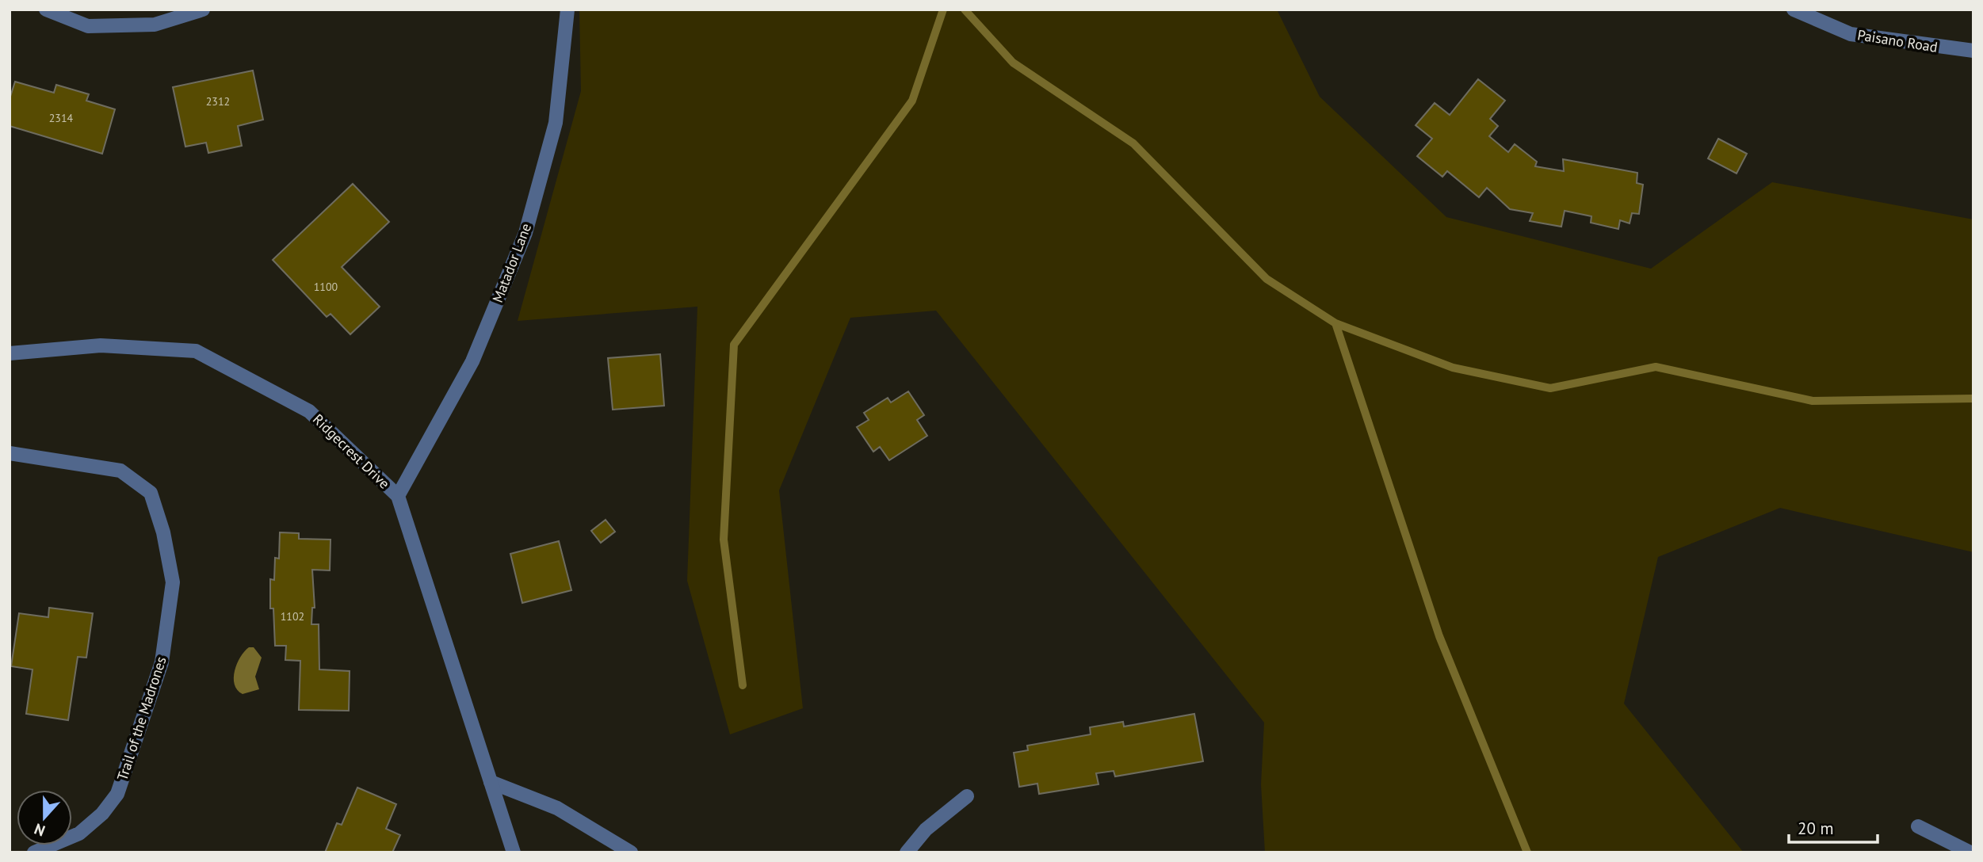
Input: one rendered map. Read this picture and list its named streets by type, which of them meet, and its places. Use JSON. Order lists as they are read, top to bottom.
{
  "streets": {
    "street": [
      "Paisano Road",
      "Matador Lane",
      "Ridgecrest Drive",
      "Trail of the Madrones"
    ]
  },
  "crossings": [
    ["Matador Lane", "Ridgecrest Drive"]
  ],
  "house_numbers": [
    "2312",
    "2314",
    "1100",
    "1102"
  ],
  "scale_bar": "20 m",
  "north": "bottom"
}
